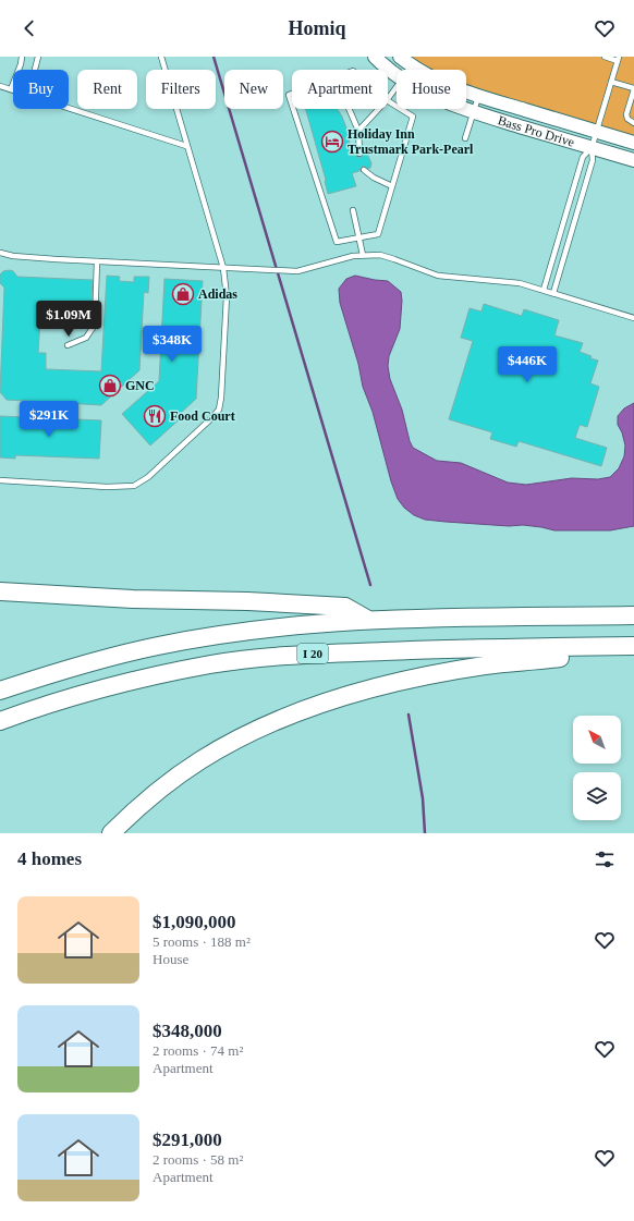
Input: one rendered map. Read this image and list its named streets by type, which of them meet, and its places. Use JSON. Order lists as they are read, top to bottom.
{
  "streets": {
    "highway": ["I 20"],
    "street": ["Bass Pro Drive"]
  },
  "places": {
    "hotel": ["Holiday Inn Trustmark Park-Pearl"],
    "shop": ["Adidas", "GNC"],
    "restaurant": ["Food Court"]
  },
  "north": "top left",
  "page": {
    "header": "Homiq",
    "chip": [
      "Buy",
      "Rent",
      "Filters",
      "New",
      "Apartment",
      "House"
    ],
    "price": [
      "$1.09M",
      "$348K",
      "$446K",
      "$291K"
    ],
    "heading": "4 homes",
    "list": [
      {
        "name": "$1,090,000",
        "note": "5 rooms · 188 m² · House"
      },
      {
        "name": "$348,000",
        "note": "2 rooms · 74 m² · Apartment"
      },
      {
        "name": "$291,000",
        "note": "2 rooms · 58 m² · Apartment"
      }
    ]
  }
}
